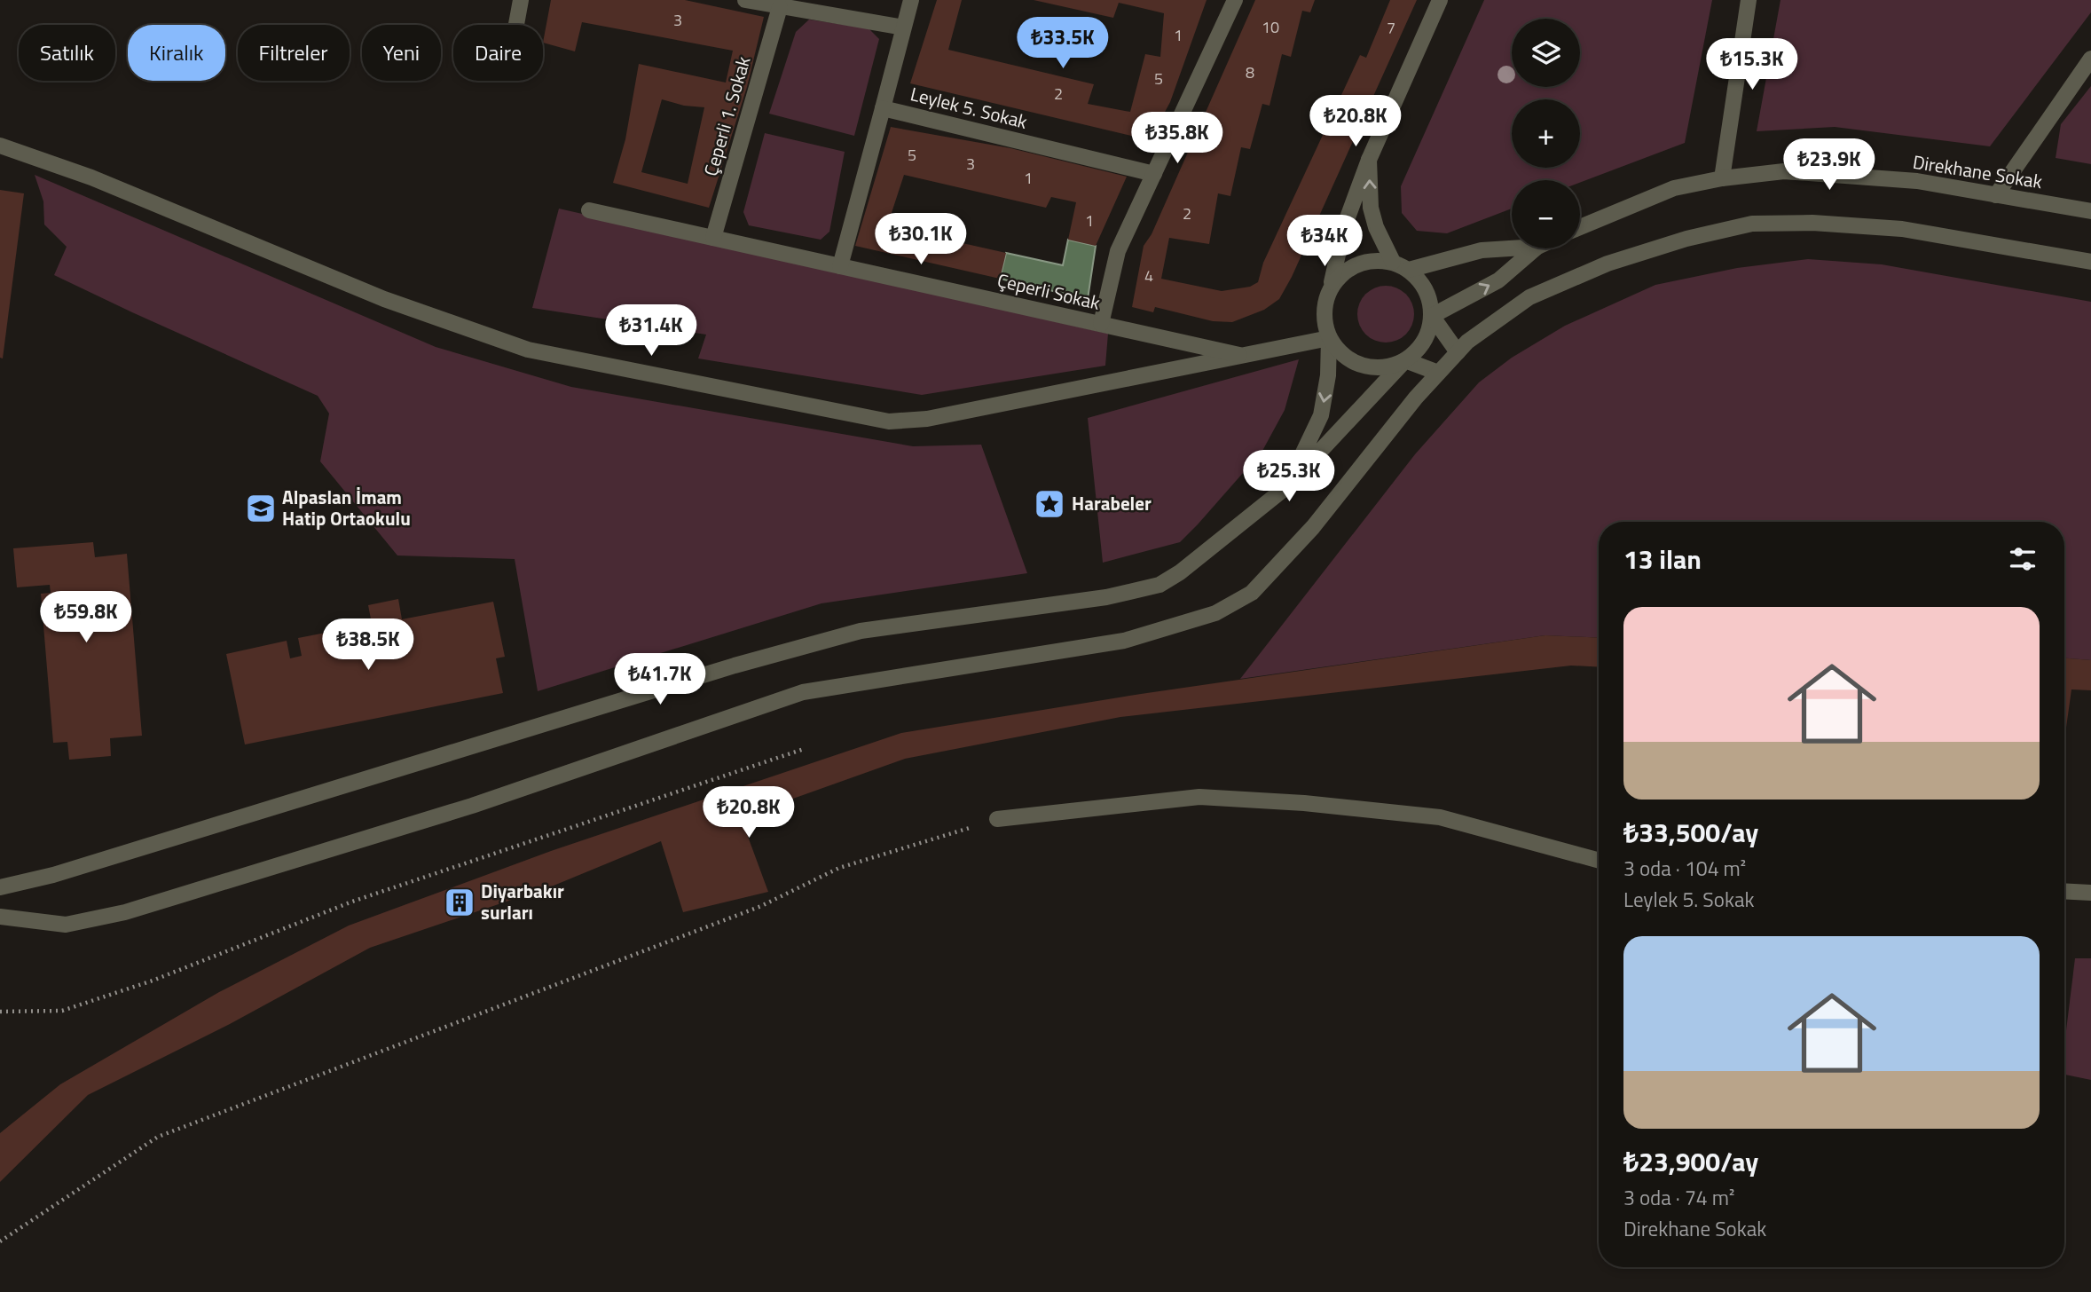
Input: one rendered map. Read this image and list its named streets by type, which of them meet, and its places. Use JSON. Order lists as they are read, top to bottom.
{
  "streets": {
    "street": [
      "Leylek 5. Sokak",
      "Çeperli 1. Sokak",
      "Direkhane Sokak",
      "Çeperli Sokak"
    ]
  },
  "crossings": [
    ["Çeperli 1. Sokak", "Çeperli Sokak"]
  ],
  "places": {
    "place": ["Harabeler"],
    "school or university": ["Alpaslan İmam Hatip Ortaokulu"],
    "building": ["Diyarbakır surları"]
  },
  "house_numbers": [
    "3",
    "10",
    "7",
    "1",
    "8",
    "5",
    "2",
    "5",
    "3",
    "1",
    "2",
    "1",
    "4"
  ],
  "page": {
    "price": [
      "₺33.5K",
      "₺15.3K",
      "₺20.8K",
      "₺35.8K",
      "₺23.9K",
      "₺30.1K",
      "₺34K",
      "₺31.4K",
      "₺25.3K",
      "₺59.8K",
      "₺38.5K",
      "₺41.7K",
      "₺20.8K"
    ],
    "map_buttons": ["+", "−"],
    "chip": [
      "Satılık",
      "Kiralık",
      "Filtreler",
      "Yeni",
      "Daire"
    ],
    "heading": "13 ilan",
    "list": [
      {
        "name": "₺33,500/ay",
        "note": "3 oda · 104 m² · Leylek 5. Sokak"
      },
      {
        "name": "₺23,900/ay",
        "note": "3 oda · 74 m² · Direkhane Sokak"
      }
    ]
  }
}
